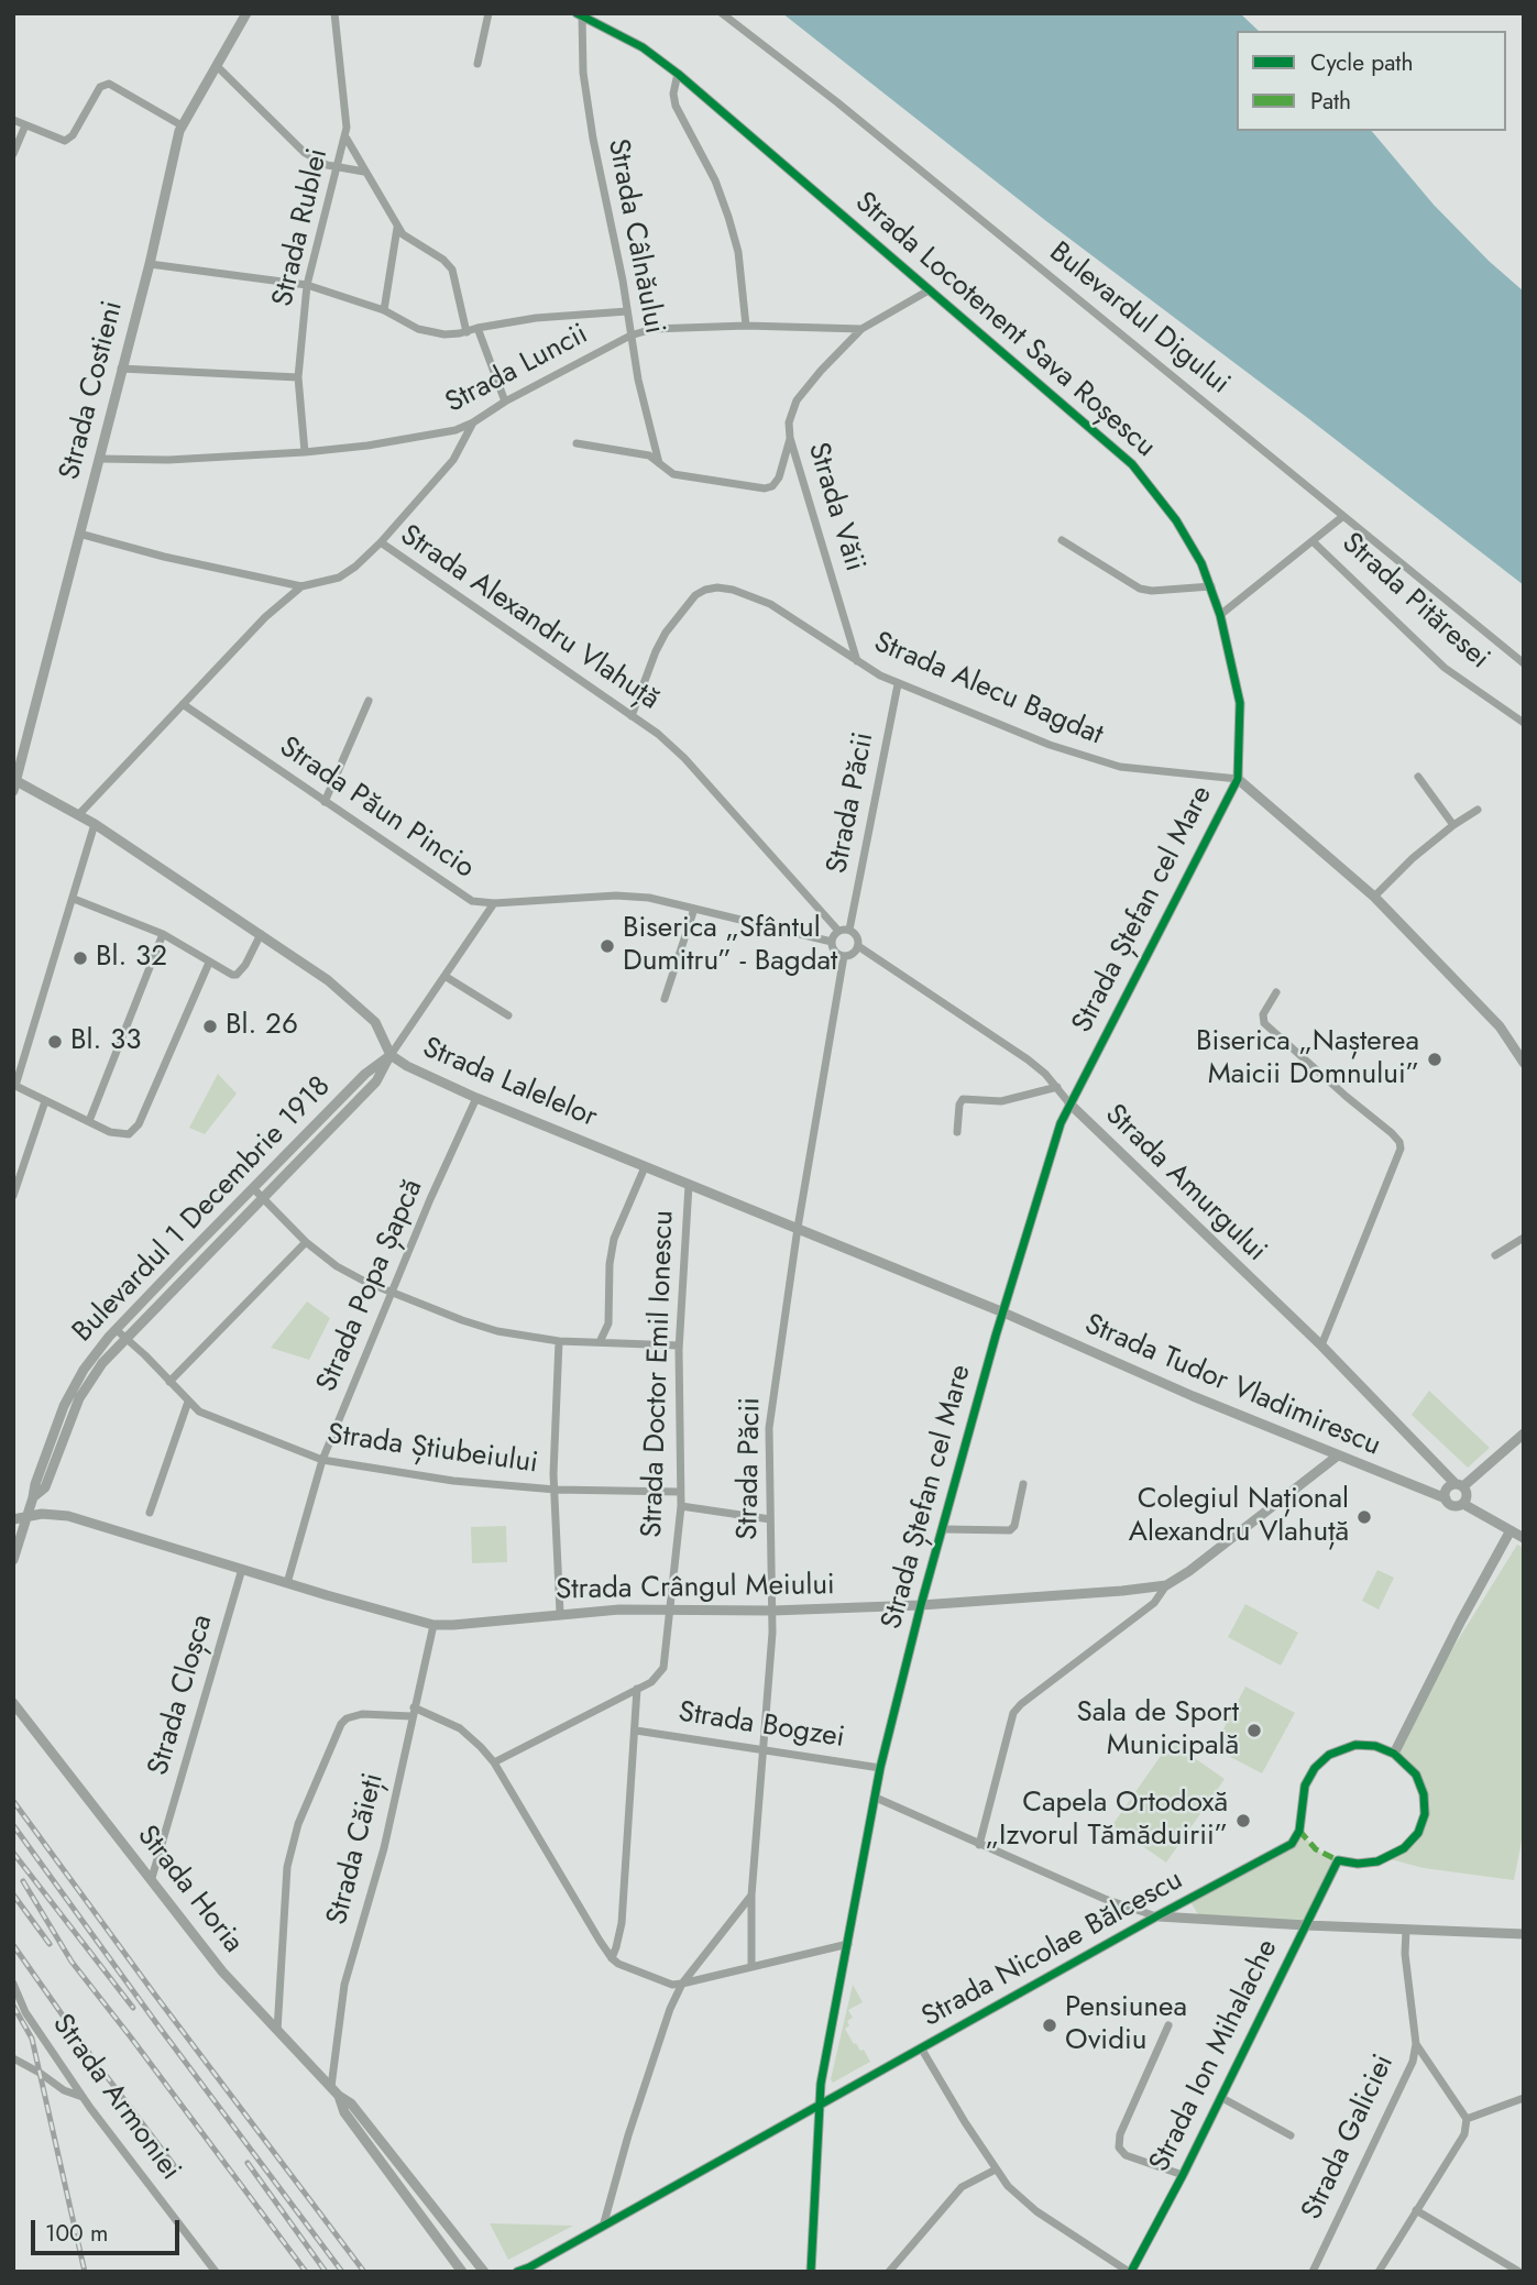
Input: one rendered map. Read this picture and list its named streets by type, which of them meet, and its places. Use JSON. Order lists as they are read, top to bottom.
{
  "streets": {
    "street": [
      "Strada Rublei",
      "Strada Câlnăului",
      "Bulevardul Digului",
      "Strada Locotenent Sava Roșescu",
      "Strada Luncii",
      "Strada Costieni",
      "Strada Văii",
      "Strada Pităresei",
      "Strada Alexandru Vlahuță",
      "Strada Alecu Bagdat",
      "Strada Păcii",
      "Strada Păun Pincio",
      "Strada Ștefan cel Mare",
      "Strada Lalelelor",
      "Strada Amurgului",
      "Bulevardul 1 Decembrie 1918",
      "Strada Popa Șapcă",
      "Strada Doctor Emil Ionescu",
      "Strada Tudor Vladimirescu",
      "Strada Știubeiului",
      "Strada Crângul Meiului",
      "Strada Cloșca",
      "Strada Bogzei",
      "Strada Căieți",
      "Strada Horia",
      "Strada Nicolae Bălcescu",
      "Strada Ion Mihalache",
      "Strada Armoniei",
      "Strada Galiciei"
    ]
  },
  "crossings": [
    ["Strada Rublei", "Strada Luncii"],
    ["Strada Câlnăului", "Strada Locotenent Sava Roșescu"],
    ["Strada Câlnăului", "Strada Luncii"],
    ["Strada Locotenent Sava Roșescu", "Strada Văii"],
    ["Strada Locotenent Sava Roșescu", "Strada Alecu Bagdat"],
    ["Strada Locotenent Sava Roșescu", "Strada Ștefan cel Mare"],
    ["Strada Luncii", "Strada Costieni"],
    ["Strada Luncii", "Strada Văii"],
    ["Strada Costieni", "Strada Alexandru Vlahuță"],
    ["Strada Costieni", "Strada Lalelelor"],
    ["Strada Văii", "Strada Alecu Bagdat"],
    ["Strada Alexandru Vlahuță", "Strada Alecu Bagdat"],
    ["Strada Alexandru Vlahuță", "Strada Păcii"],
    ["Strada Alexandru Vlahuță", "Strada Păun Pincio"],
    ["Strada Alexandru Vlahuță", "Strada Amurgului"],
    ["Strada Alecu Bagdat", "Strada Păcii"],
    ["Strada Alecu Bagdat", "Strada Ștefan cel Mare"],
    ["Strada Păcii", "Strada Păun Pincio"],
    ["Strada Păcii", "Strada Lalelelor"],
    ["Strada Păcii", "Strada Amurgului"],
    ["Strada Păcii", "Strada Crângul Meiului"],
    ["Strada Păcii", "Strada Bogzei"],
    ["Strada Păun Pincio", "Strada Amurgului"],
    ["Strada Păun Pincio", "Bulevardul 1 Decembrie 1918"],
    ["Strada Ștefan cel Mare", "Strada Lalelelor"],
    ["Strada Ștefan cel Mare", "Strada Amurgului"],
    ["Strada Ștefan cel Mare", "Strada Tudor Vladimirescu"],
    ["Strada Ștefan cel Mare", "Strada Crângul Meiului"],
    ["Strada Ștefan cel Mare", "Strada Bogzei"],
    ["Strada Ștefan cel Mare", "Strada Nicolae Bălcescu"],
    ["Strada Lalelelor", "Bulevardul 1 Decembrie 1918"],
    ["Strada Lalelelor", "Strada Popa Șapcă"],
    ["Strada Lalelelor", "Strada Doctor Emil Ionescu"],
    ["Strada Lalelelor", "Strada Tudor Vladimirescu"],
    ["Strada Amurgului", "Strada Tudor Vladimirescu"],
    ["Bulevardul 1 Decembrie 1918", "Strada Știubeiului"],
    ["Bulevardul 1 Decembrie 1918", "Strada Crângul Meiului"],
    ["Strada Popa Șapcă", "Strada Știubeiului"],
    ["Strada Popa Șapcă", "Strada Crângul Meiului"],
    ["Strada Doctor Emil Ionescu", "Strada Știubeiului"],
    ["Strada Doctor Emil Ionescu", "Strada Crângul Meiului"],
    ["Strada Tudor Vladimirescu", "Strada Crângul Meiului"],
    ["Strada Crângul Meiului", "Strada Cloșca"],
    ["Strada Crângul Meiului", "Strada Căieți"],
    ["Strada Cloșca", "Strada Horia"],
    ["Strada Căieți", "Strada Horia"],
    ["Strada Nicolae Bălcescu", "Strada Ion Mihalache"]
  ],
  "places": [
    "Biserica „Sfântul Dumitru” - Bagdat",
    "Bl. 32",
    "Bl. 26",
    "Bl. 33",
    "Biserica „Nașterea Maicii Domnului”",
    "Colegiul Național Alexandru Vlahuță",
    "Sala de Sport Municipală",
    "Capela Ortodoxă „Izvorul Tămăduirii”",
    "Pensiunea Ovidiu"
  ],
  "legend": ["Cycle path", "Path"],
  "scale_bar": "100 m"
}
